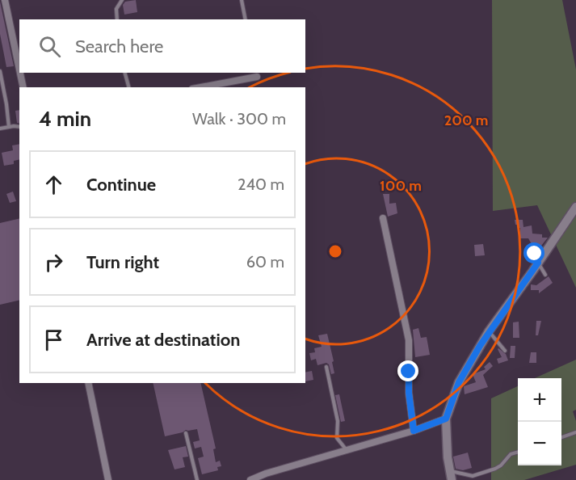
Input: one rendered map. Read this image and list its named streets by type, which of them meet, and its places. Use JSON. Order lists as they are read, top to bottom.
{
  "page": {
    "search": "Search here",
    "heading": ["4 min", "Walk · 300 m"],
    "list": [
      ["Continue", "240 m"],
      ["Turn right", "60 m"],
      "Arrive at destination"
    ],
    "map_buttons": ["+", "−"]
  },
  "rings": ["200 m", "100 m"]
}
